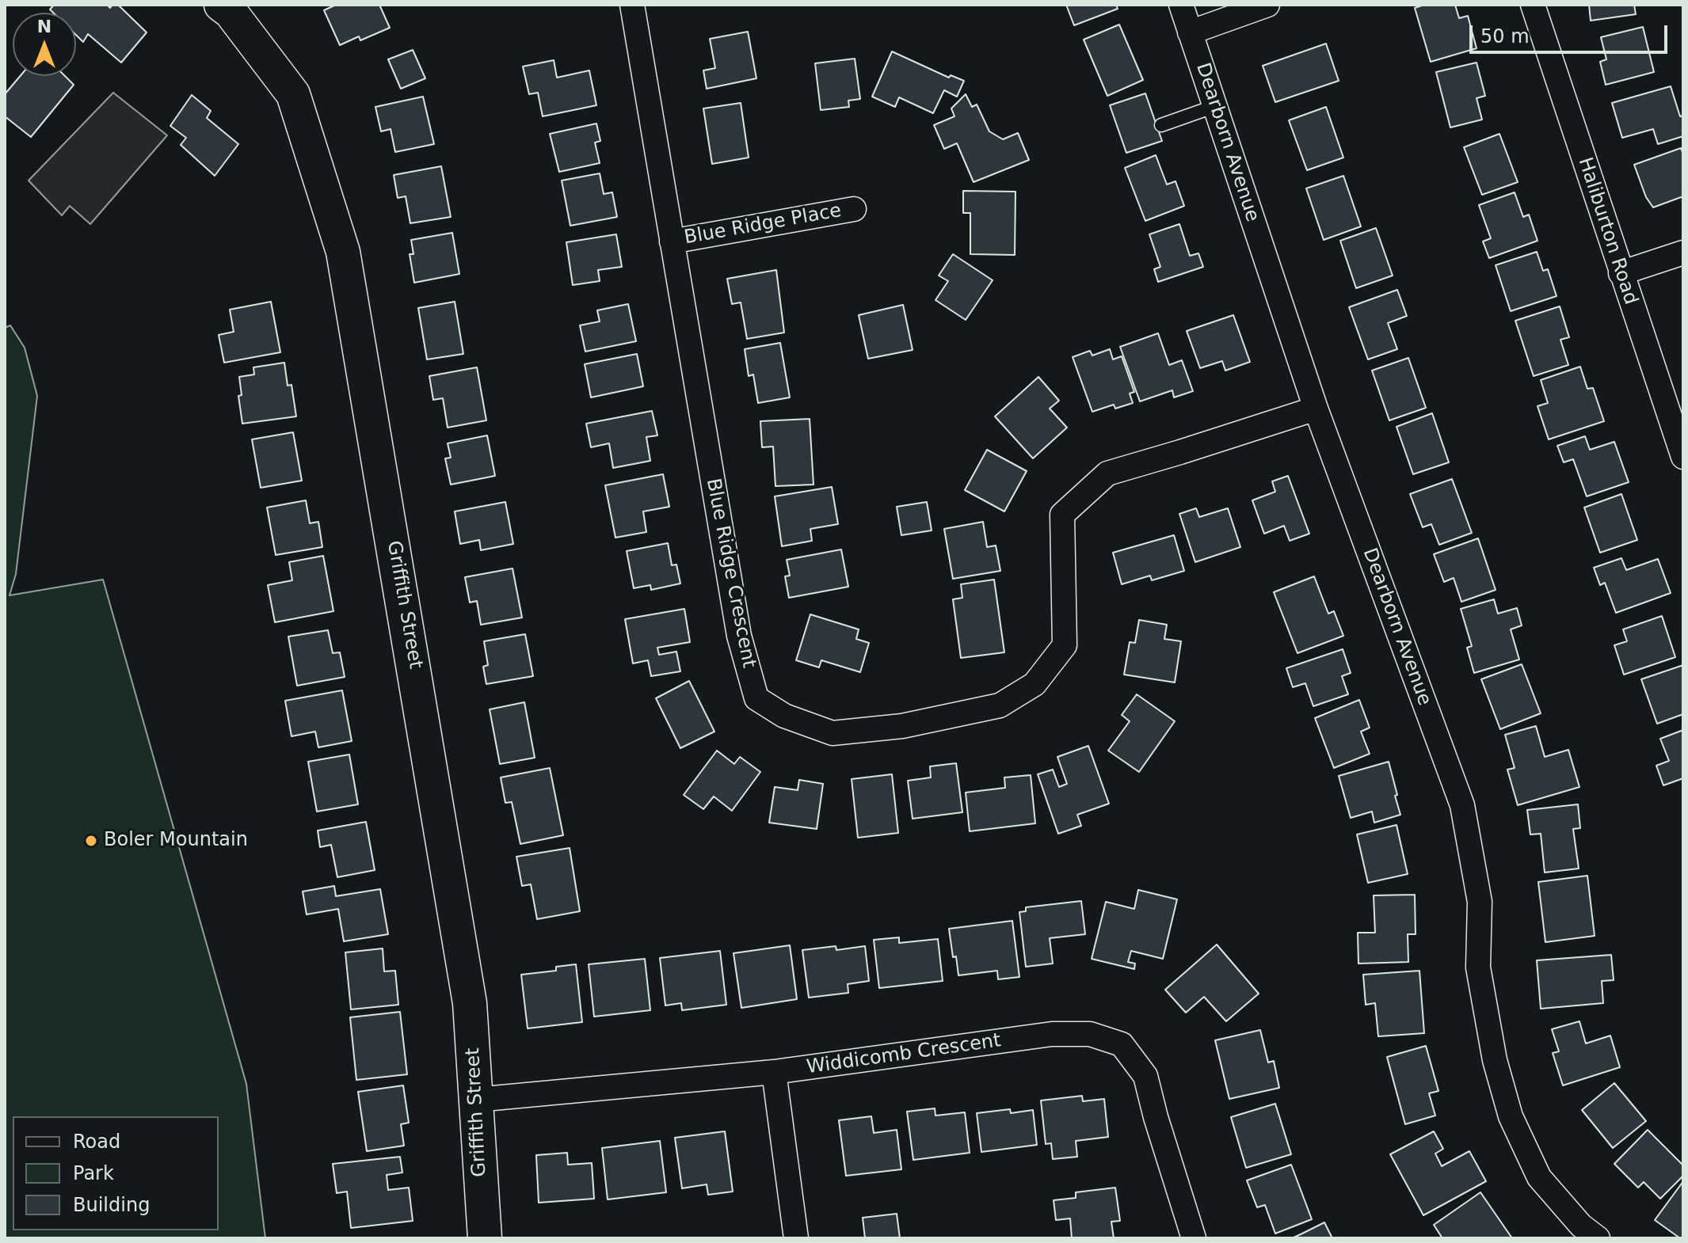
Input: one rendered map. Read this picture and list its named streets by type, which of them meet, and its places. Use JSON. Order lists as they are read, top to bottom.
{
  "streets": {
    "street": [
      "Dearborn Avenue",
      "Blue Ridge Place",
      "Haliburton Road",
      "Blue Ridge Crescent",
      "Griffith Street",
      "Widdicomb Crescent"
    ]
  },
  "crossings": [
    ["Dearborn Avenue", "Blue Ridge Crescent"],
    ["Blue Ridge Place", "Blue Ridge Crescent"],
    ["Griffith Street", "Widdicomb Crescent"]
  ],
  "places": ["Boler Mountain"],
  "legend": ["Road", "Park", "Building"],
  "scale_bar": "50 m",
  "north": "top"
}
